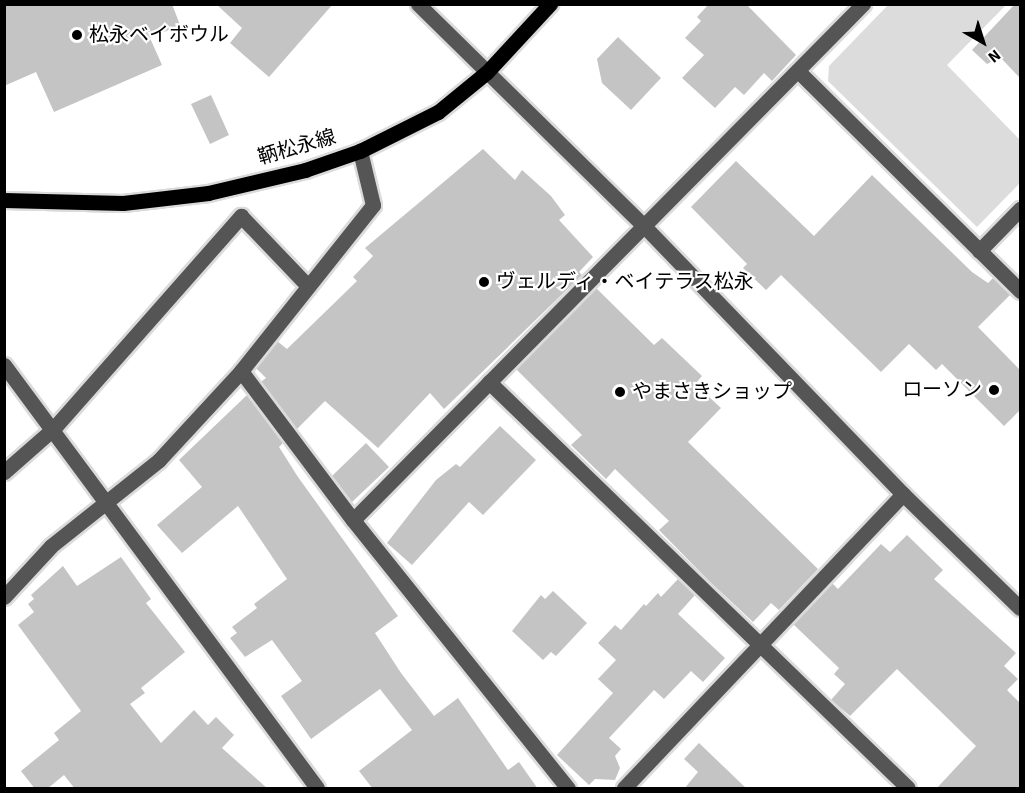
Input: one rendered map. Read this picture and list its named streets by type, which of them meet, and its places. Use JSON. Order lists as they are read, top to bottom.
{
  "streets": {
    "main road": ["鞆松永線"]
  },
  "places": [
    "松永ベイボウル",
    "ヴェルディ・ベイテラス松永",
    "ローソン",
    "やまさきショップ"
  ],
  "north": "bottom right"
}
